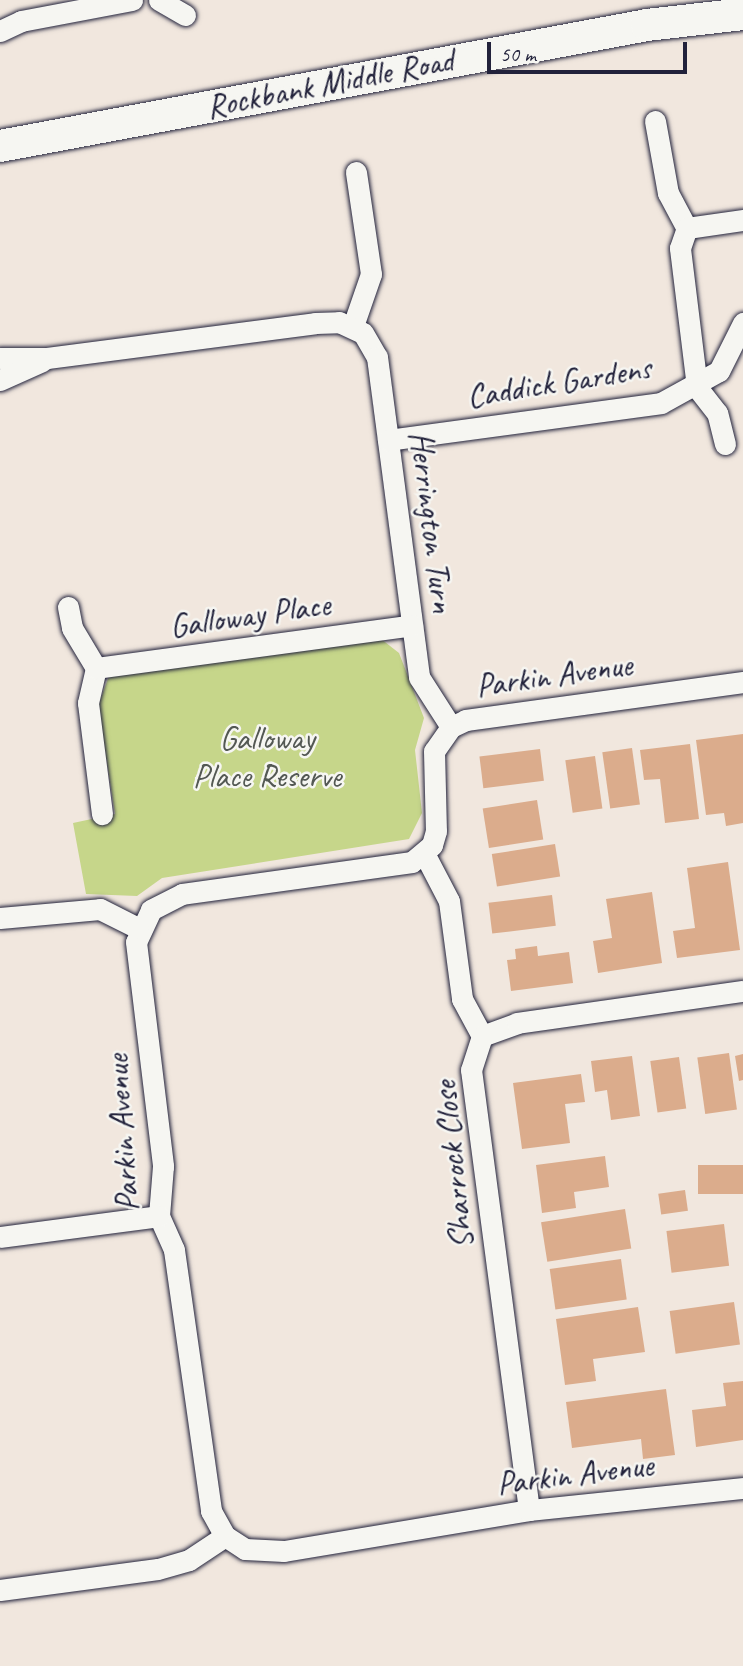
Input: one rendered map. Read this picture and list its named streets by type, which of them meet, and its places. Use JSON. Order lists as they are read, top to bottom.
{
  "streets": {
    "street": [
      "Rockbank Middle Road",
      "Caddick Gardens",
      "Herrington Turn",
      "Galloway Place",
      "Parkin Avenue",
      "Sharrock Close"
    ]
  },
  "crossings": [
    ["Caddick Gardens", "Herrington Turn"],
    ["Herrington Turn", "Galloway Place"],
    ["Herrington Turn", "Parkin Avenue"],
    ["Parkin Avenue", "Sharrock Close"]
  ],
  "parks": ["Galloway Place Reserve"],
  "scale_bar": "50 m"
}
